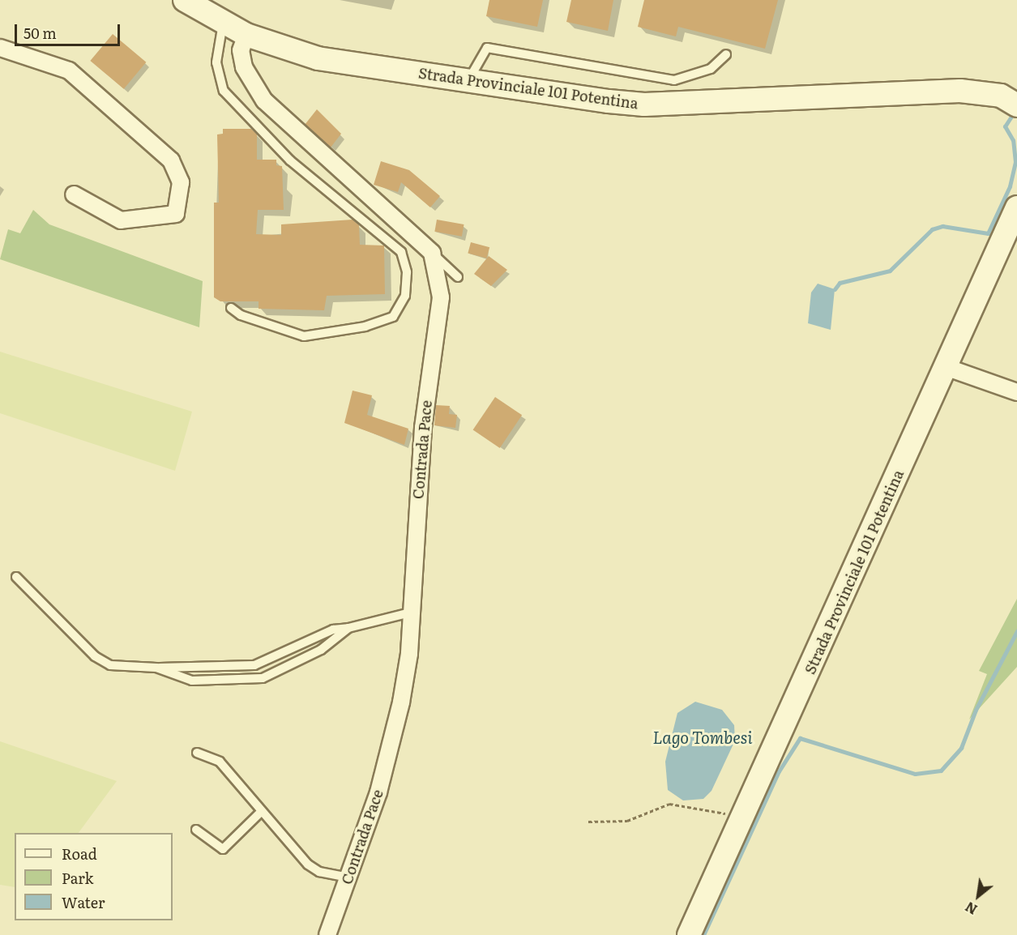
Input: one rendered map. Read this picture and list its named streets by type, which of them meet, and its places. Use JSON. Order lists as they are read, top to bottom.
{
  "streets": {
    "main road": ["Strada Provinciale 101 Potentina"],
    "street": ["Contrada Pace"]
  },
  "water": ["Lago Tombesi"],
  "legend": ["Road", "Park", "Water"],
  "scale_bar": "50 m",
  "north": "bottom left"
}
